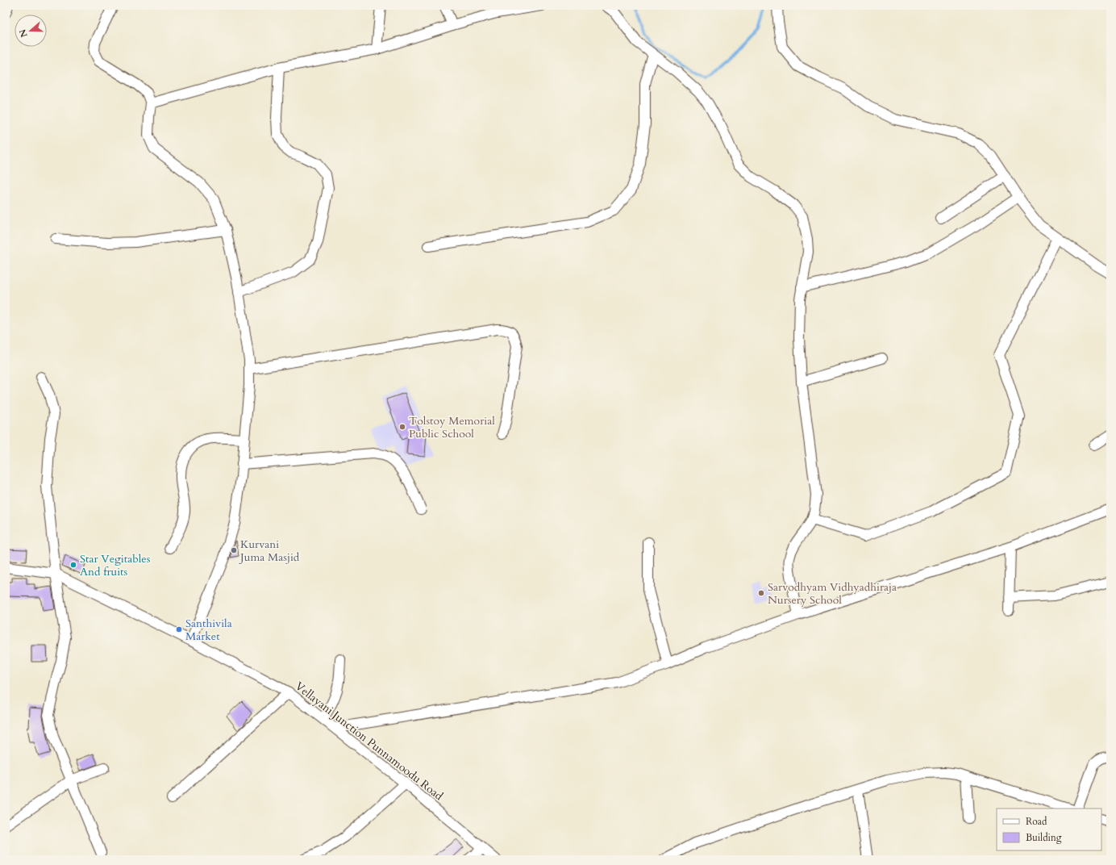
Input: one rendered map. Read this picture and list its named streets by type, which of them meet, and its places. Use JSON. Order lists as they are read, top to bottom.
{
  "streets": {
    "street": ["Vellayani Junction Punnamoodu Road"]
  },
  "places": [
    "Tolstoy Memorial Public School",
    "Kurvani Juma Masjid",
    "Star Vegitables And fruits",
    "Sarvodhyam Vidhyadhiraja Nursery School",
    "Santhivila Market"
  ],
  "legend": ["Road", "Building"],
  "north": "left"
}
